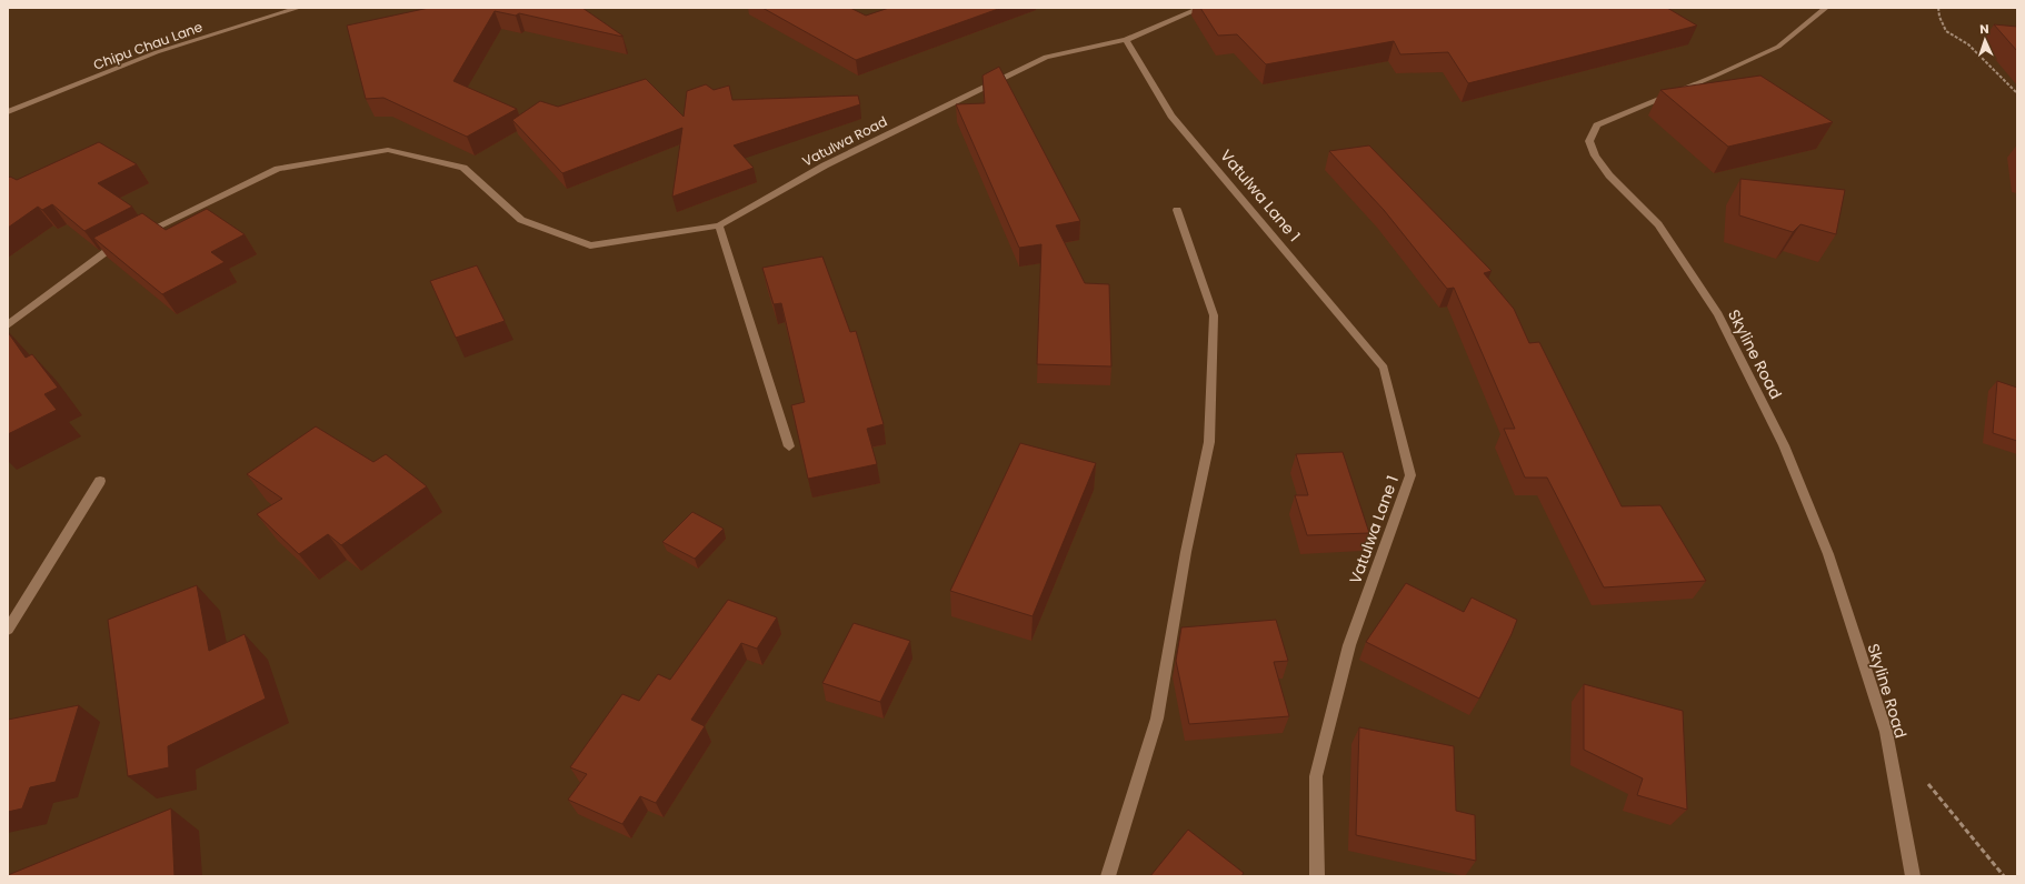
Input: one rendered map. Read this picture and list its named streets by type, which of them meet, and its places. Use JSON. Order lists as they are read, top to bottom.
{
  "streets": {
    "street": [
      "Chipu Chau Lane",
      "Vatulwa Road",
      "Vatulwa Lane 1",
      "Skyline Road"
    ]
  },
  "crossings": [
    ["Vatulwa Road", "Vatulwa Lane 1"]
  ],
  "north": "top"
}
